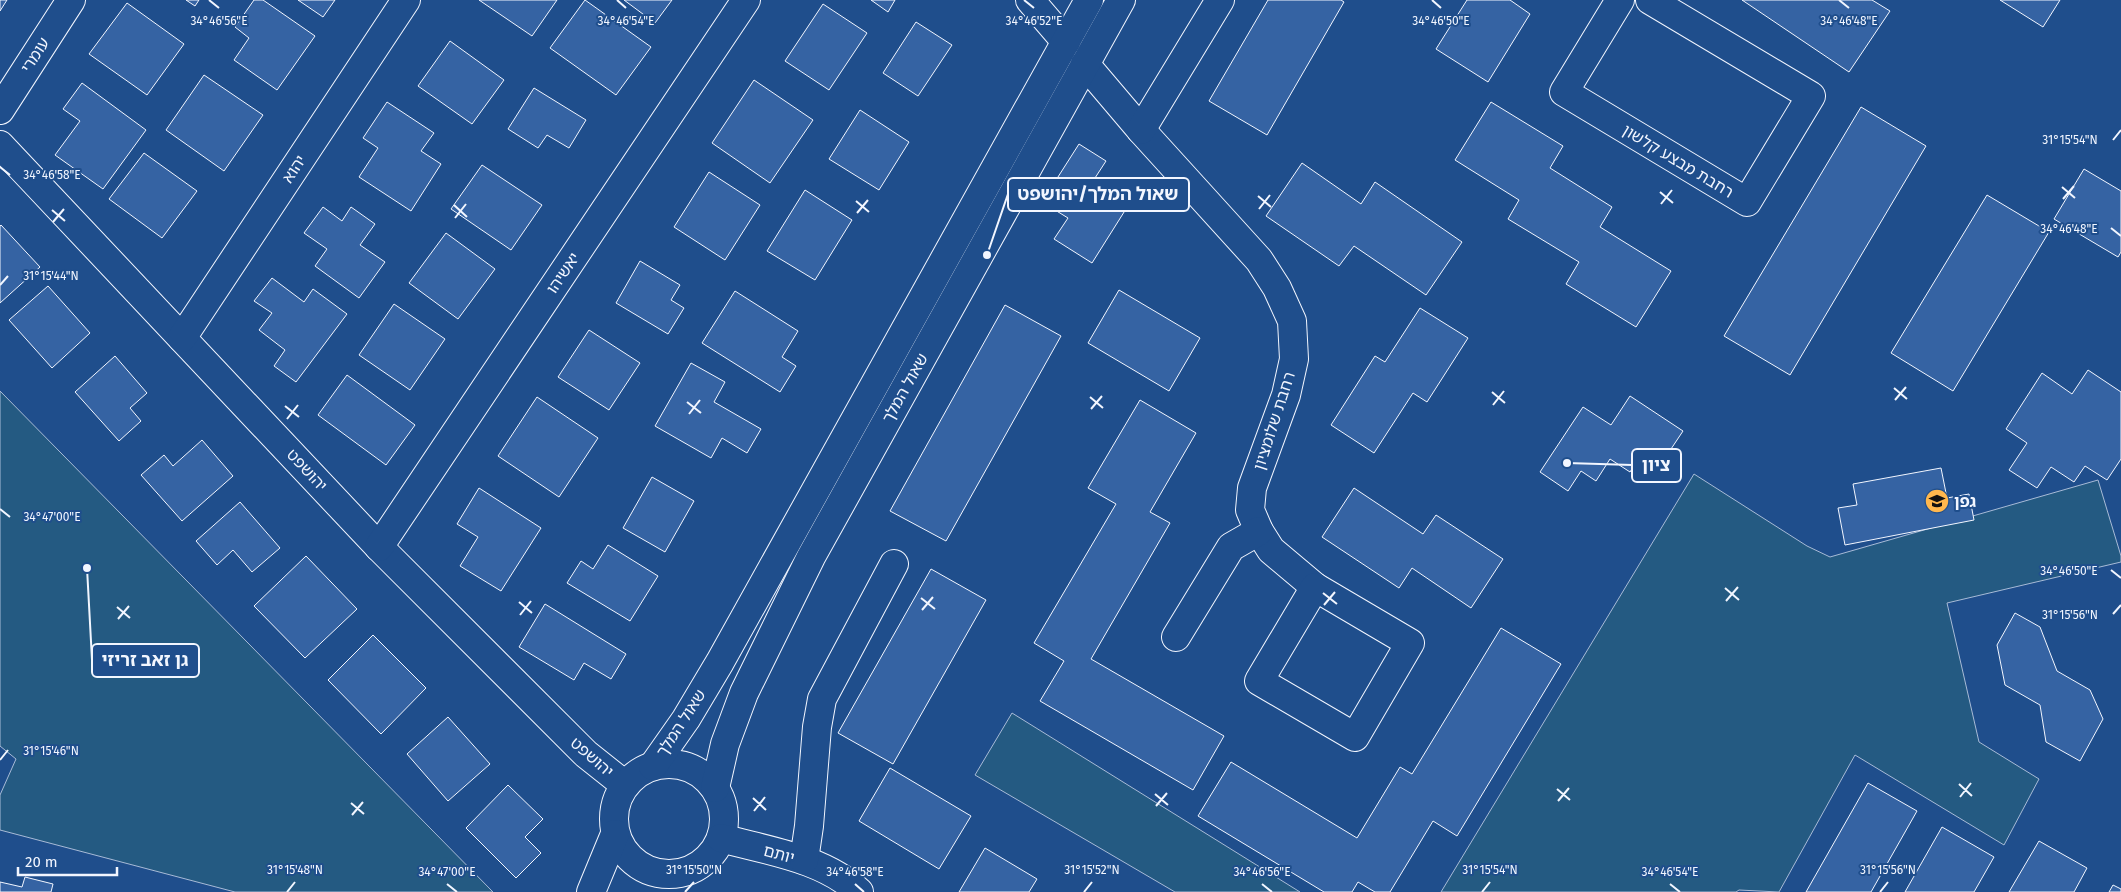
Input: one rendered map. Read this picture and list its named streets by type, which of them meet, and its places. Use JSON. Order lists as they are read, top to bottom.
{
  "streets": {
    "street": [
      "עומרי",
      "רחבת מבצע קלשון",
      "יהוא",
      "יאשיהו",
      "שאול המלך",
      "רחבת שלומציון",
      "יהושפט",
      "יותם"
    ]
  },
  "crossings": [
    ["יהוא", "יהושפט"],
    ["יאשיהו", "יהושפט"],
    ["שאול המלך", "רחבת שלומציון"],
    ["שאול המלך", "יהושפט"],
    ["שאול המלך", "יותם"],
    ["יהושפט", "יותם"]
  ],
  "places": {
    "other": ["שאול המלך/יהושפט", "ציון", "גן זאב זריזי"],
    "school or university": ["גפן"]
  },
  "scale_bar": "20 m",
  "coordinates": [
    "34°46'56\"E",
    "34°46'54\"E",
    "34°46'52\"E",
    "34°46'50\"E",
    "34°46'48\"E",
    "31°15'54\"N",
    "34°46'58\"E",
    "31°15'44\"N",
    "34°47'00\"E",
    "31°15'56\"N",
    "31°15'46\"N",
    "31°15'48\"N",
    "31°15'50\"N",
    "31°15'52\"N"
  ]
}
